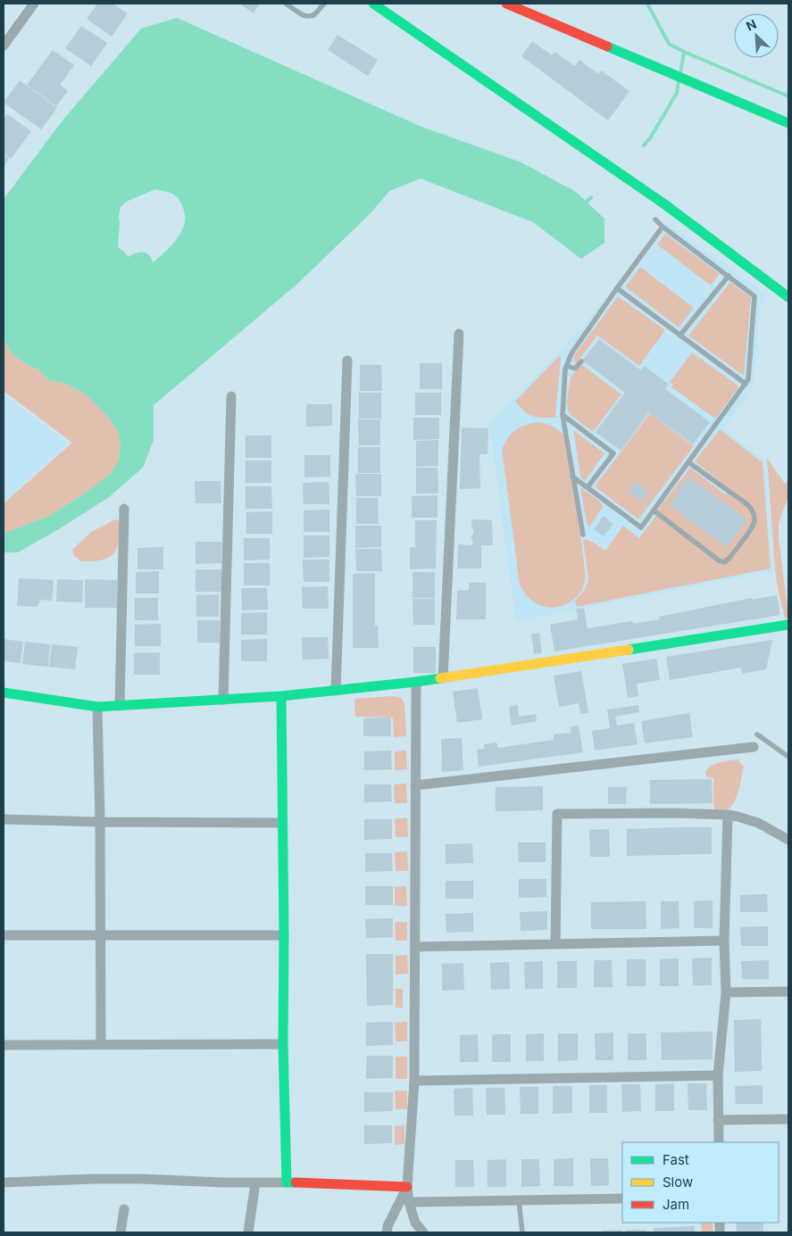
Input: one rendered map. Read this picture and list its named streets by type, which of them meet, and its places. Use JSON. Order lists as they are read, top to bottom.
{
  "legend": ["Fast", "Slow", "Jam"],
  "north": "top left"
}
